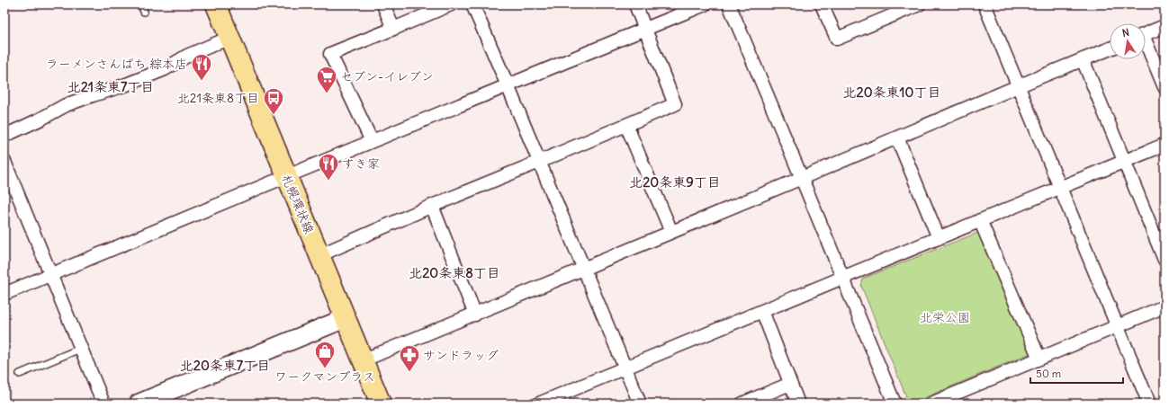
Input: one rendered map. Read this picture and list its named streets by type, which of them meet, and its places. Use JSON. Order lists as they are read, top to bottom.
{
  "streets": {
    "main road": ["札幌環状線"]
  },
  "districts": [
    "北21条東7丁目",
    "北20条東10丁目",
    "北20条東9丁目",
    "北20条東8丁目",
    "北20条東7丁目"
  ],
  "parks": ["北栄公園"],
  "places": {
    "restaurant": ["ラーメンさんぱち 綜本店", "すき家"],
    "supermarket": ["セブン-イレブン"],
    "bus stop": ["北21条東8丁目"],
    "shop": ["ワークマンプラス"],
    "pharmacy": ["サンドラッグ"]
  },
  "scale_bar": "50 m",
  "north": "top"
}
